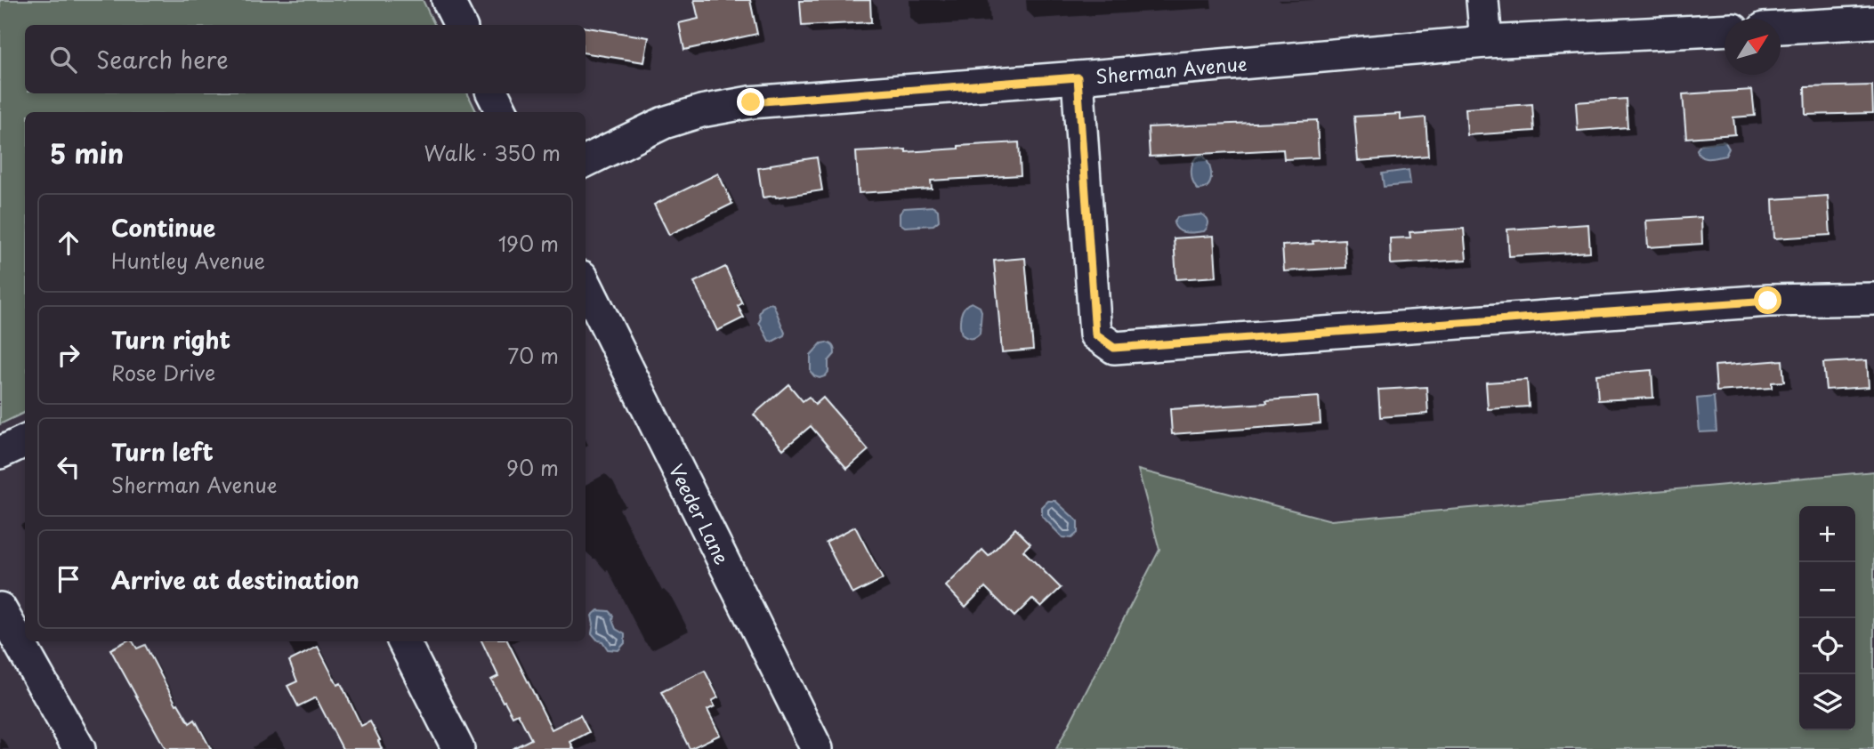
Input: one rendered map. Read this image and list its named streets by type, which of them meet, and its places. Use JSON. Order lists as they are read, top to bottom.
{
  "streets": {
    "street": ["Sherman Avenue", "Veeder Lane"]
  },
  "north": "top right",
  "page": {
    "search": "Search here",
    "heading": ["5 min", "Walk · 350 m"],
    "list": [
      ["Continue", "Huntley Avenue", "190 m"],
      ["Turn right", "Rose Drive", "70 m"],
      ["Turn left", "Sherman Avenue", "90 m"],
      "Arrive at destination"
    ],
    "map_buttons": ["+", "−"]
  }
}
